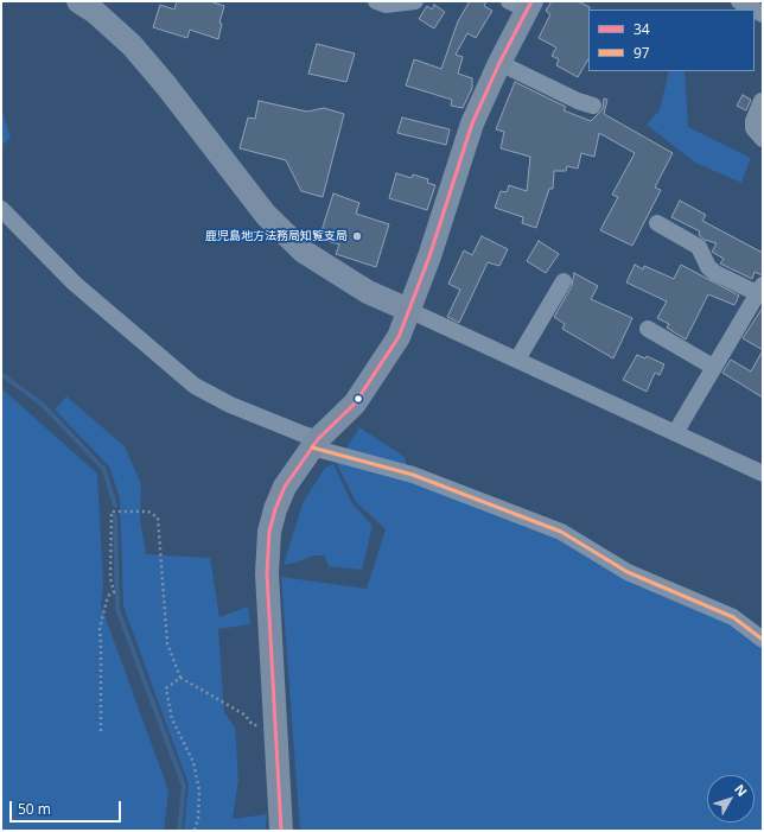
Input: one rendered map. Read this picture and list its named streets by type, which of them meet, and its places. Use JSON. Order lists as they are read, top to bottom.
{
  "places": ["鹿児島地方法務局知覧支局"],
  "lines": ["transit line 34", "transit line 97"],
  "legend": ["34", "97"],
  "scale_bar": "50 m",
  "north": "top right"
}
